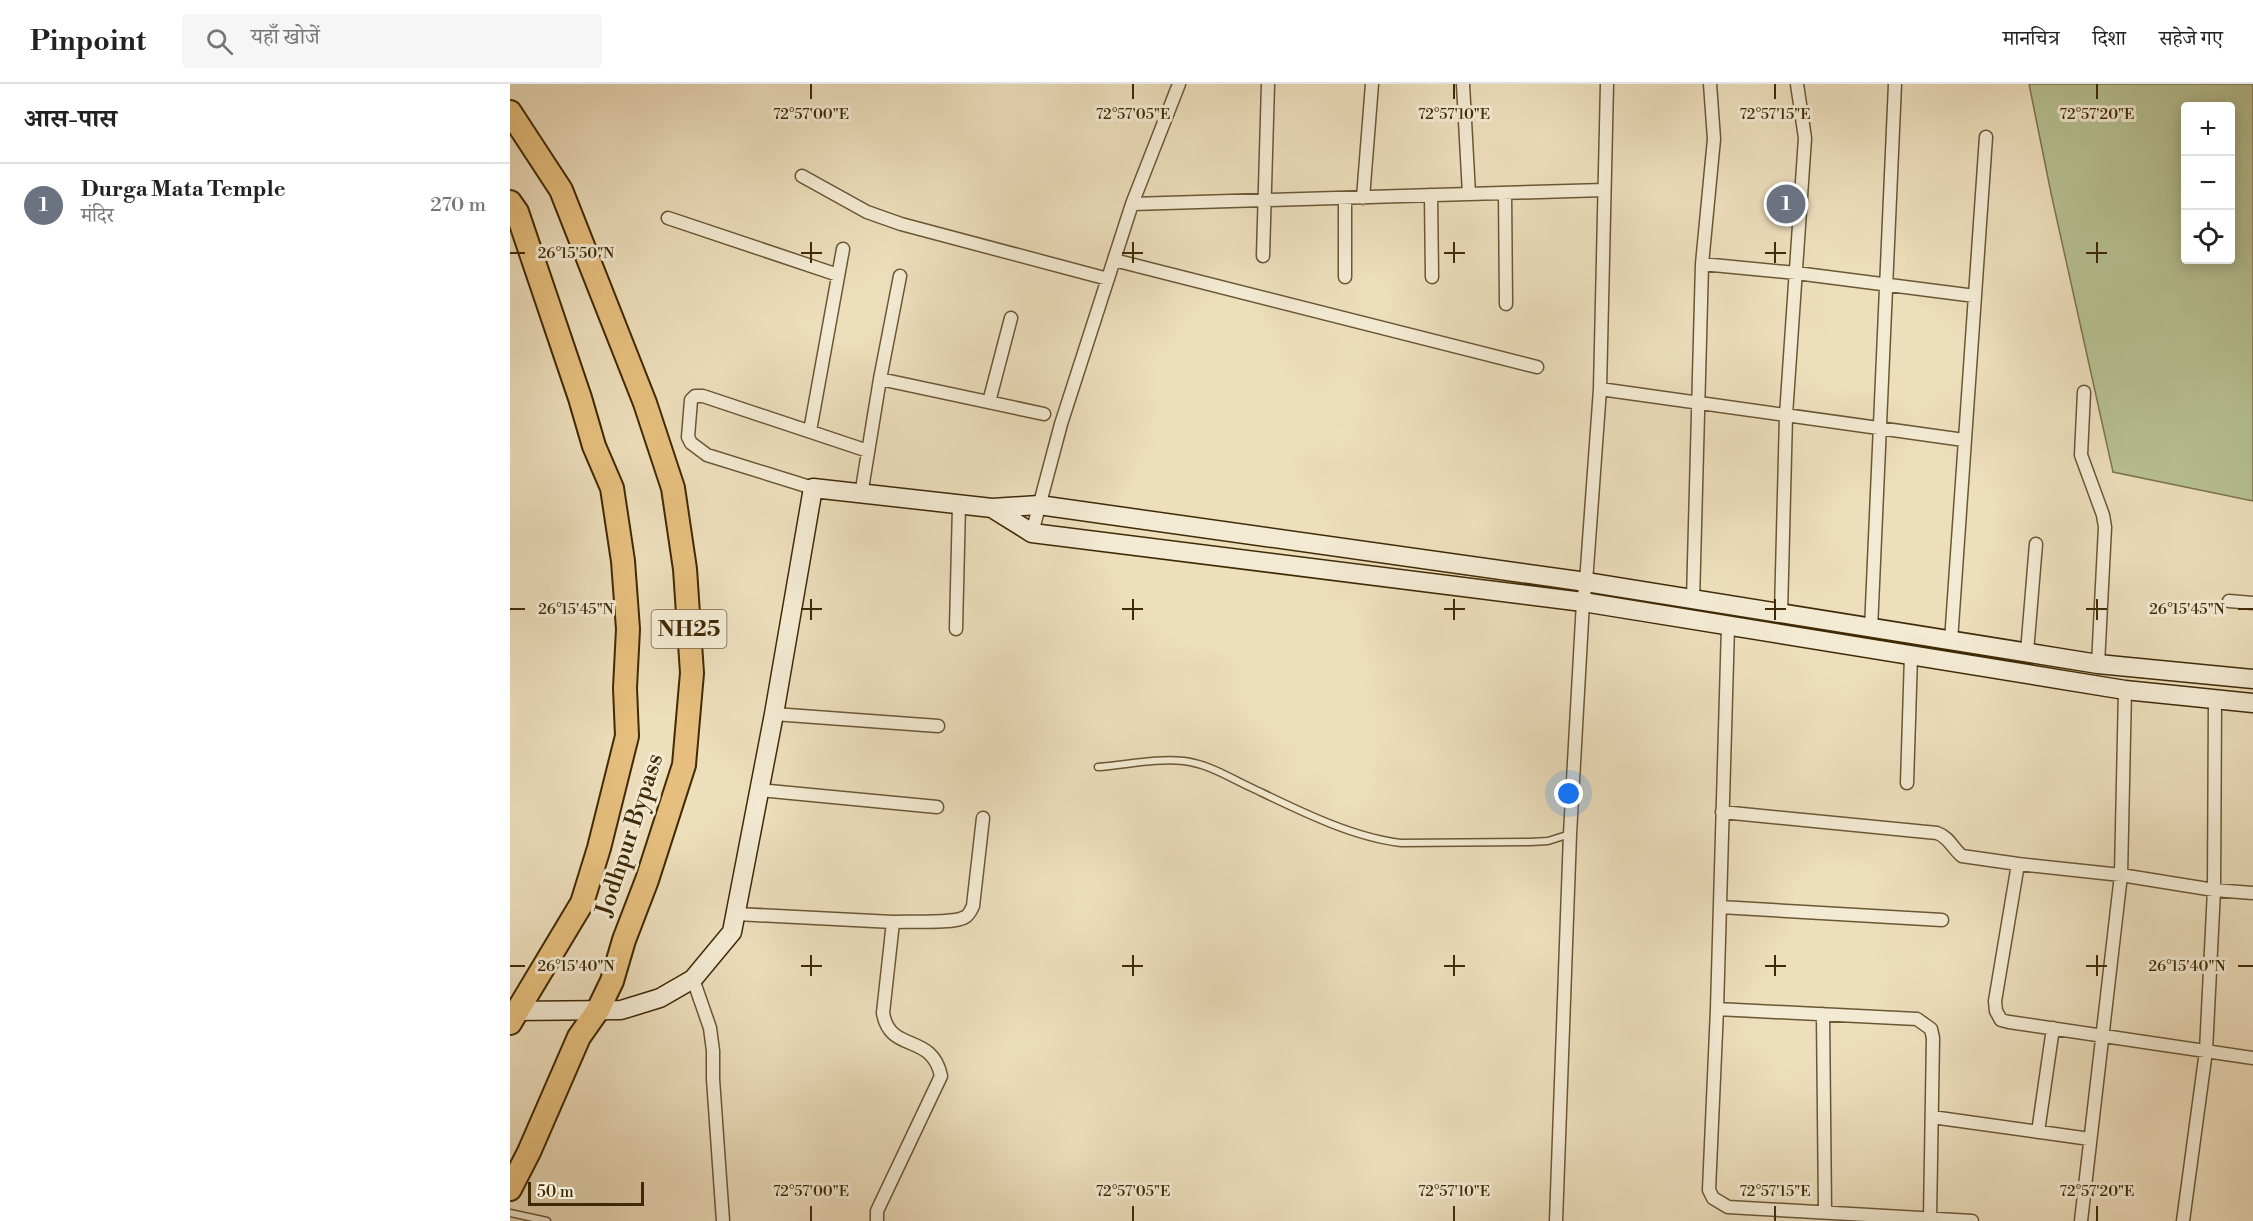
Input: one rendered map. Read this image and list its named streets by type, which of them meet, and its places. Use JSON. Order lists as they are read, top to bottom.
{
  "streets": {
    "highway": ["NH25", "Jodhpur Bypass"]
  },
  "scale_bar": "50 m",
  "page": {
    "header": "Pinpoint",
    "search": "यहाँ खोजें",
    "nav": ["मानचित्र", "दिशा", "सहेजे गए"],
    "heading": "आस-पास",
    "map_buttons": ["+", "−"],
    "list": [
      {
        "mark": "1",
        "name": "Durga Mata Temple",
        "note": "मंदिर",
        "value": "270 m"
      }
    ],
    "pins": "1",
    "scale": "50 m"
  },
  "coordinates": [
    "72°57'00\"E",
    "72°57'05\"E",
    "72°57'10\"E",
    "72°57'15\"E",
    "72°57'20\"E",
    "26°15'50\"N",
    "26°15'45\"N",
    "26°15'40\"N"
  ]
}
